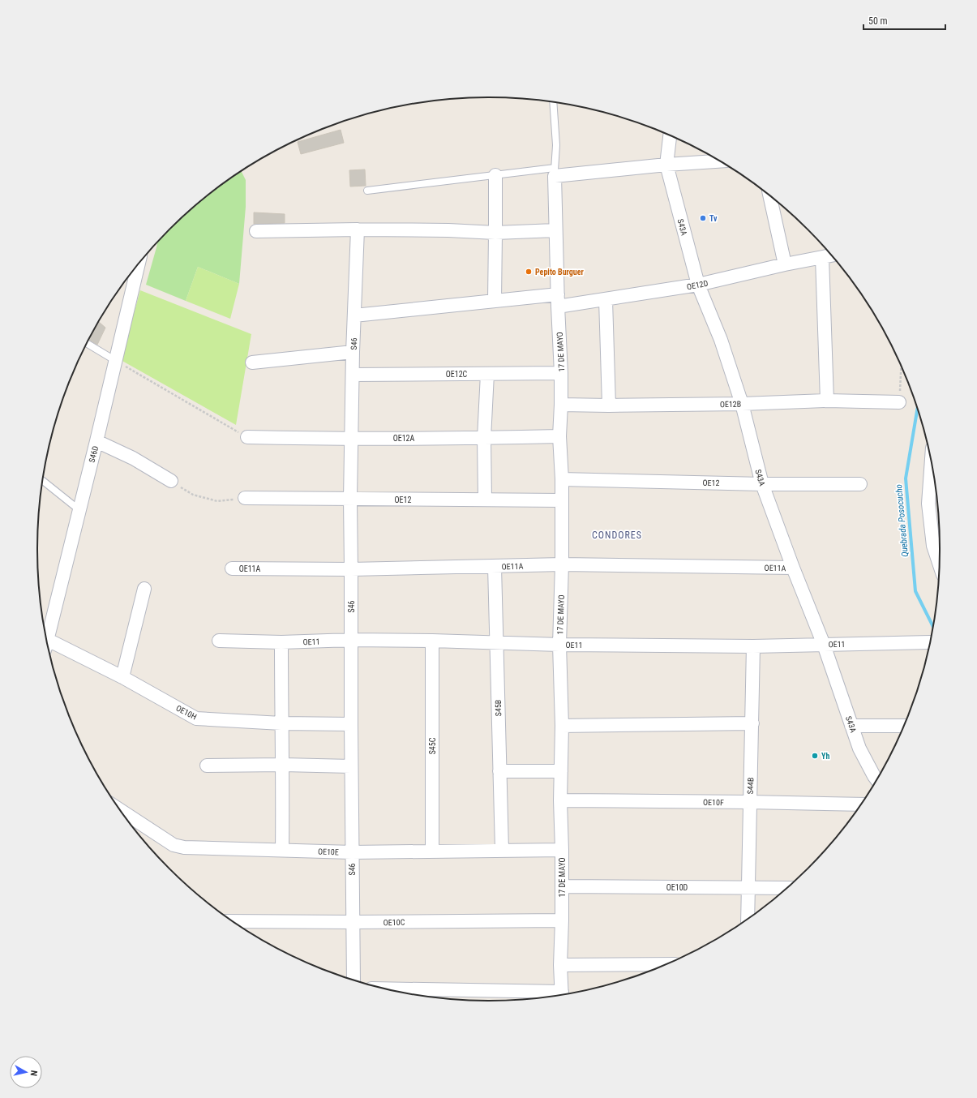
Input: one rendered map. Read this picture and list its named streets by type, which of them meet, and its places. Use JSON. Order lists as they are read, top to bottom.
{
  "streets": {
    "street": [
      "S43A",
      "OE12D",
      "S46",
      "17 DE MAYO",
      "OE12C",
      "OE12B",
      "OE12A",
      "S46D",
      "OE12",
      "OE11A",
      "OE11",
      "S45B",
      "OE10H",
      "S45C",
      "S44B",
      "OE10F",
      "OE10E",
      "OE10D",
      "OE10C"
    ]
  },
  "crossings": [
    ["S43A", "OE12D"],
    ["S43A", "OE12B"],
    ["S43A", "OE12"],
    ["S43A", "OE11A"],
    ["S43A", "OE11"],
    ["OE12D", "S46"],
    ["OE12D", "17 DE MAYO"],
    ["S46", "OE12C"],
    ["S46", "OE12A"],
    ["S46", "OE12"],
    ["S46", "OE11A"],
    ["S46", "OE11"],
    ["S46", "OE10H"],
    ["S46", "OE10E"],
    ["S46", "OE10C"],
    ["17 DE MAYO", "OE12C"],
    ["17 DE MAYO", "OE12B"],
    ["17 DE MAYO", "OE12A"],
    ["17 DE MAYO", "OE12"],
    ["17 DE MAYO", "OE11A"],
    ["17 DE MAYO", "OE11"],
    ["17 DE MAYO", "OE10F"],
    ["17 DE MAYO", "OE10E"],
    ["17 DE MAYO", "OE10D"],
    ["17 DE MAYO", "OE10C"],
    ["OE11A", "S45B"],
    ["OE11", "S45B"],
    ["OE11", "S45C"],
    ["OE11", "S44B"],
    ["S45B", "OE10E"],
    ["S45C", "OE10E"],
    ["S44B", "OE10F"],
    ["S44B", "OE10D"]
  ],
  "districts": ["CONDORES"],
  "water": ["Quebrada Posocucho"],
  "places": ["Tv", "Pepito Burguer", "Yh"],
  "scale_bar": "50 m",
  "north": "right"
}
